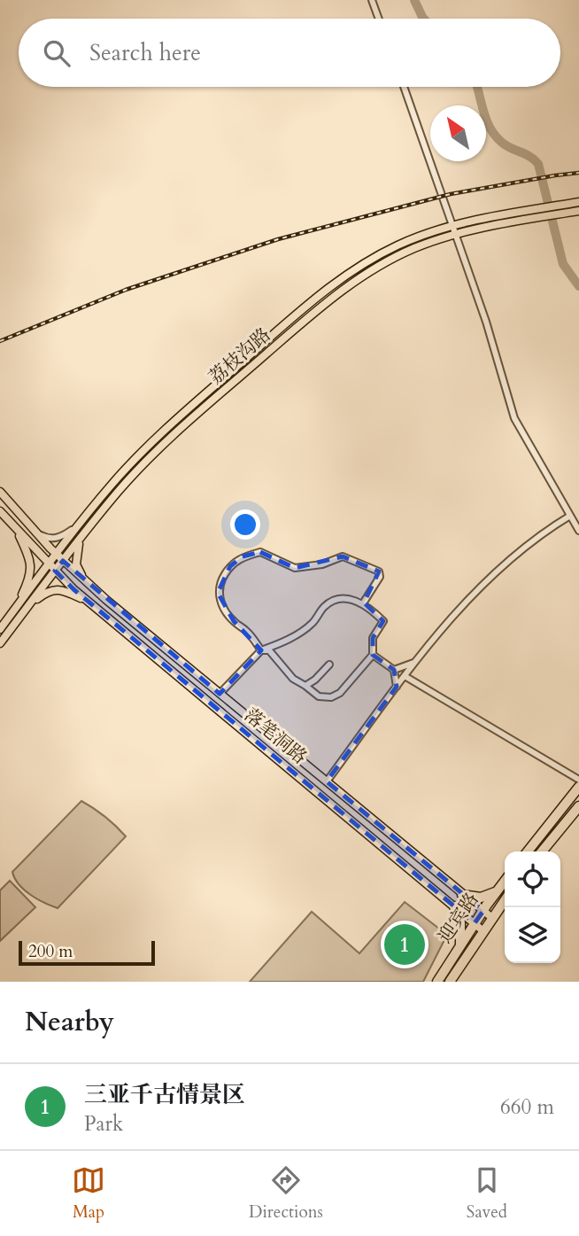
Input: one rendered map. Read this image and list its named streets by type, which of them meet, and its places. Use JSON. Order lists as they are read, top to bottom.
{
  "streets": {
    "highway": ["迎宾路"],
    "main road": ["荔枝沟路", "落笔洞路"]
  },
  "crossings": [
    ["荔枝沟路", "落笔洞路"],
    ["落笔洞路", "迎宾路"]
  ],
  "scale_bar": "200 m",
  "north": "top left",
  "page": {
    "search": "Search here",
    "pins": "1",
    "scale": "200 m",
    "heading": "Nearby",
    "list": [
      {
        "mark": "1",
        "name": "三亚千古情景区",
        "note": "Park",
        "value": "660 m"
      }
    ],
    "nav": ["Map", "Directions", "Saved"]
  }
}
